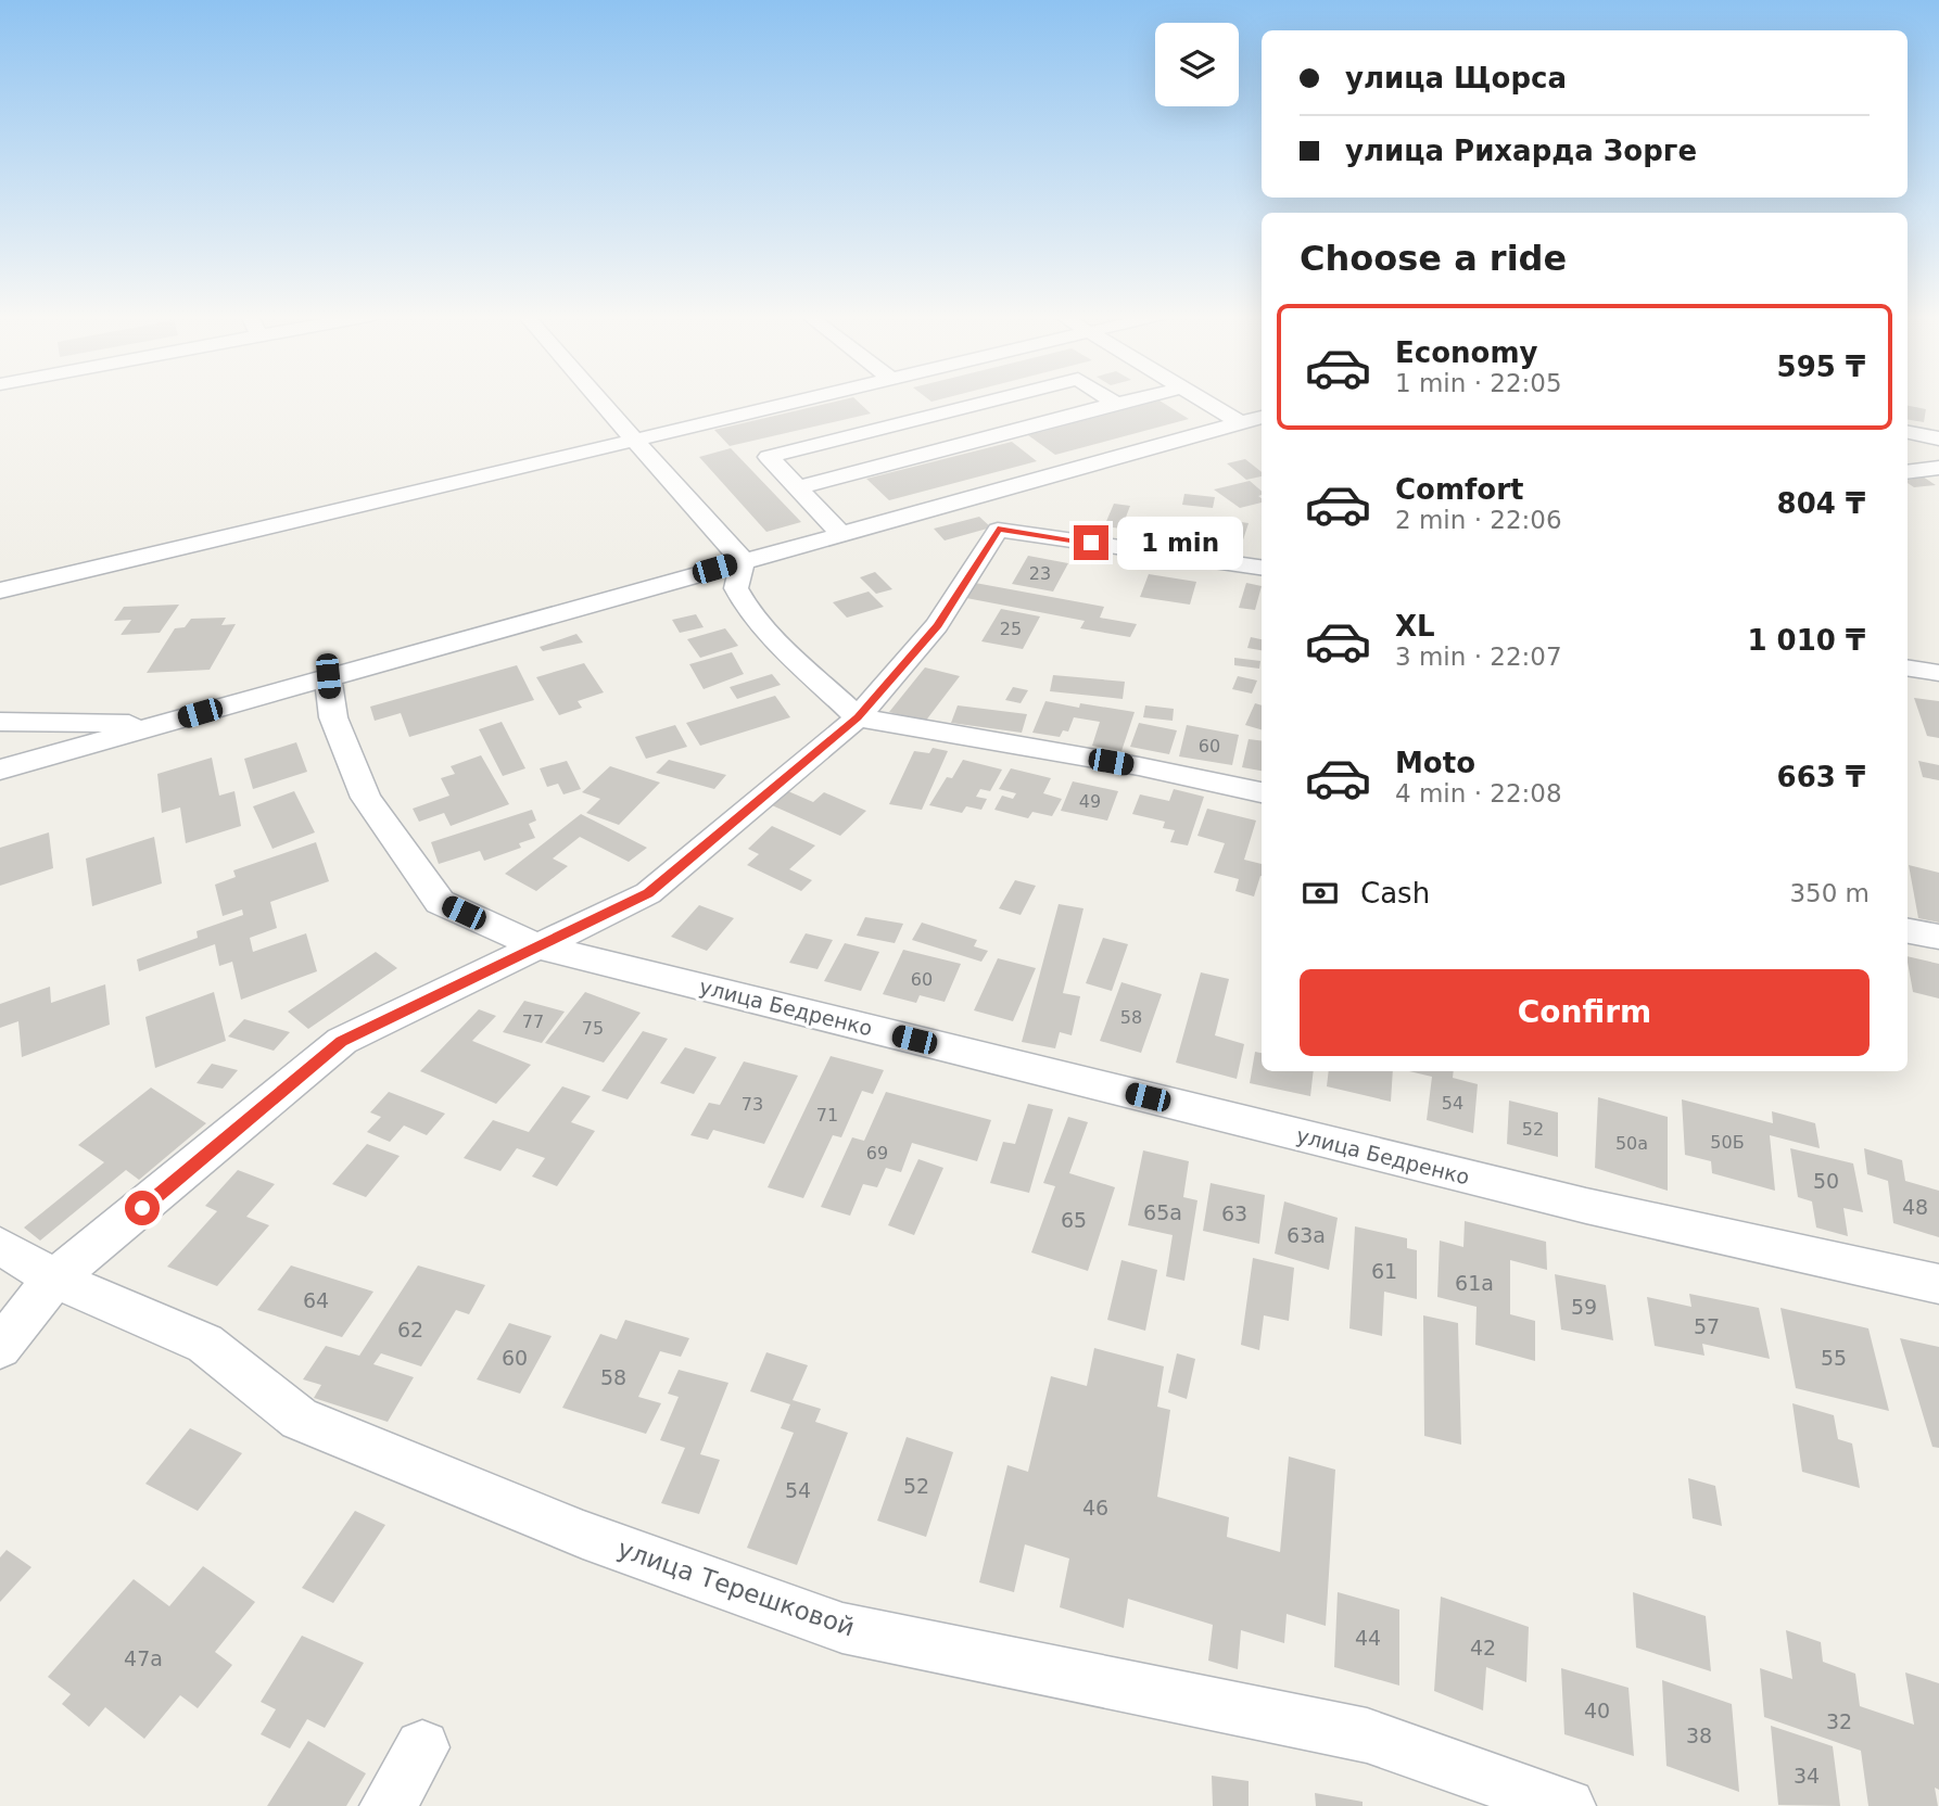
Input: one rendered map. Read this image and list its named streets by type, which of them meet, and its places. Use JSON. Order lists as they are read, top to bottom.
{
  "streets": {
    "street": ["улица Бедренко", "улица Терешковой"]
  },
  "house_numbers": [
    "23",
    "25",
    "60",
    "49",
    "60",
    "58",
    "77",
    "75",
    "54",
    "73",
    "71",
    "52",
    "50Б",
    "50а",
    "69",
    "50",
    "48",
    "65а",
    "63",
    "65",
    "63а",
    "61",
    "61а",
    "64",
    "59",
    "57",
    "62",
    "60",
    "55",
    "58",
    "52",
    "54",
    "46",
    "44",
    "42",
    "47а",
    "40",
    "32",
    "38",
    "34"
  ],
  "page": {
    "banner": ["улица Щорса", "улица Рихарда Зорге"],
    "heading": "Choose a ride",
    "list": [
      {
        "name": "Economy",
        "note": "1 min · 22:05",
        "value": "595 ₸"
      },
      {
        "name": "Comfort",
        "note": "2 min · 22:06",
        "value": "804 ₸"
      },
      {
        "name": "XL",
        "note": "3 min · 22:07",
        "value": "1 010 ₸"
      },
      {
        "name": "Moto",
        "note": "4 min · 22:08",
        "value": "663 ₸"
      }
    ],
    "bubble": "1 min",
    "pay": ["Cash", "350 m"],
    "buttons": "Confirm"
  }
}
